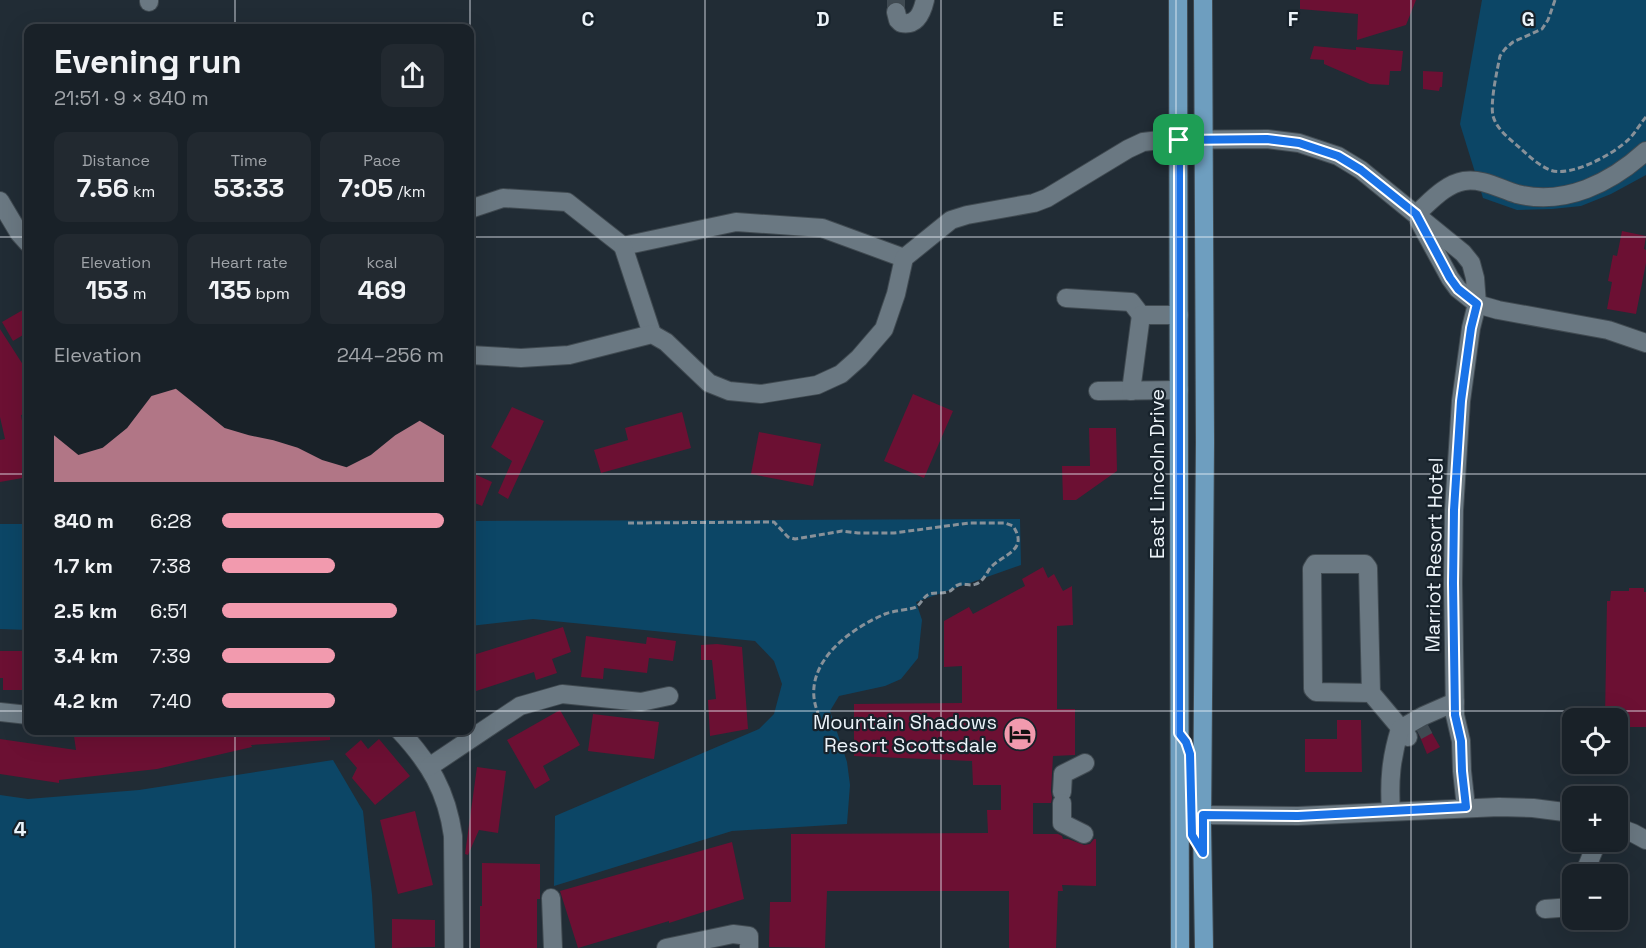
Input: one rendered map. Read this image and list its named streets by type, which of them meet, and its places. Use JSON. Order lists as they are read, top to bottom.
{
  "streets": {
    "main road": ["East Lincoln Drive"],
    "street": ["Marriot Resort Hotel"]
  },
  "crossings": [
    ["East Lincoln Drive", "Marriot Resort Hotel"]
  ],
  "places": {
    "hotel": ["Mountain Shadows Resort Scottsdale"]
  },
  "page": {
    "heading": ["Evening run", "21:51 · 9 × 840 m"],
    "stats": [
      ["Distance", "7.56 km"],
      ["Time", "53:33"],
      ["Pace", "7:05 /km"],
      ["Elevation", "153 m"],
      ["Heart rate", "135 bpm"],
      ["kcal", "469"]
    ],
    "chart": ["Elevation", "244–256 m"],
    "list": [
      {
        "name": "840 m",
        "note": "6:28"
      },
      {
        "name": "1.7 km",
        "note": "7:38"
      },
      {
        "name": "2.5 km",
        "note": "6:51"
      },
      {
        "name": "3.4 km",
        "note": "7:39"
      },
      {
        "name": "4.2 km",
        "note": "7:40"
      }
    ],
    "map_buttons": ["+", "−"]
  },
  "grid": {
    "columns": [
      "C",
      "D",
      "E",
      "F",
      "G"
    ],
    "rows": ["4"]
  }
}
